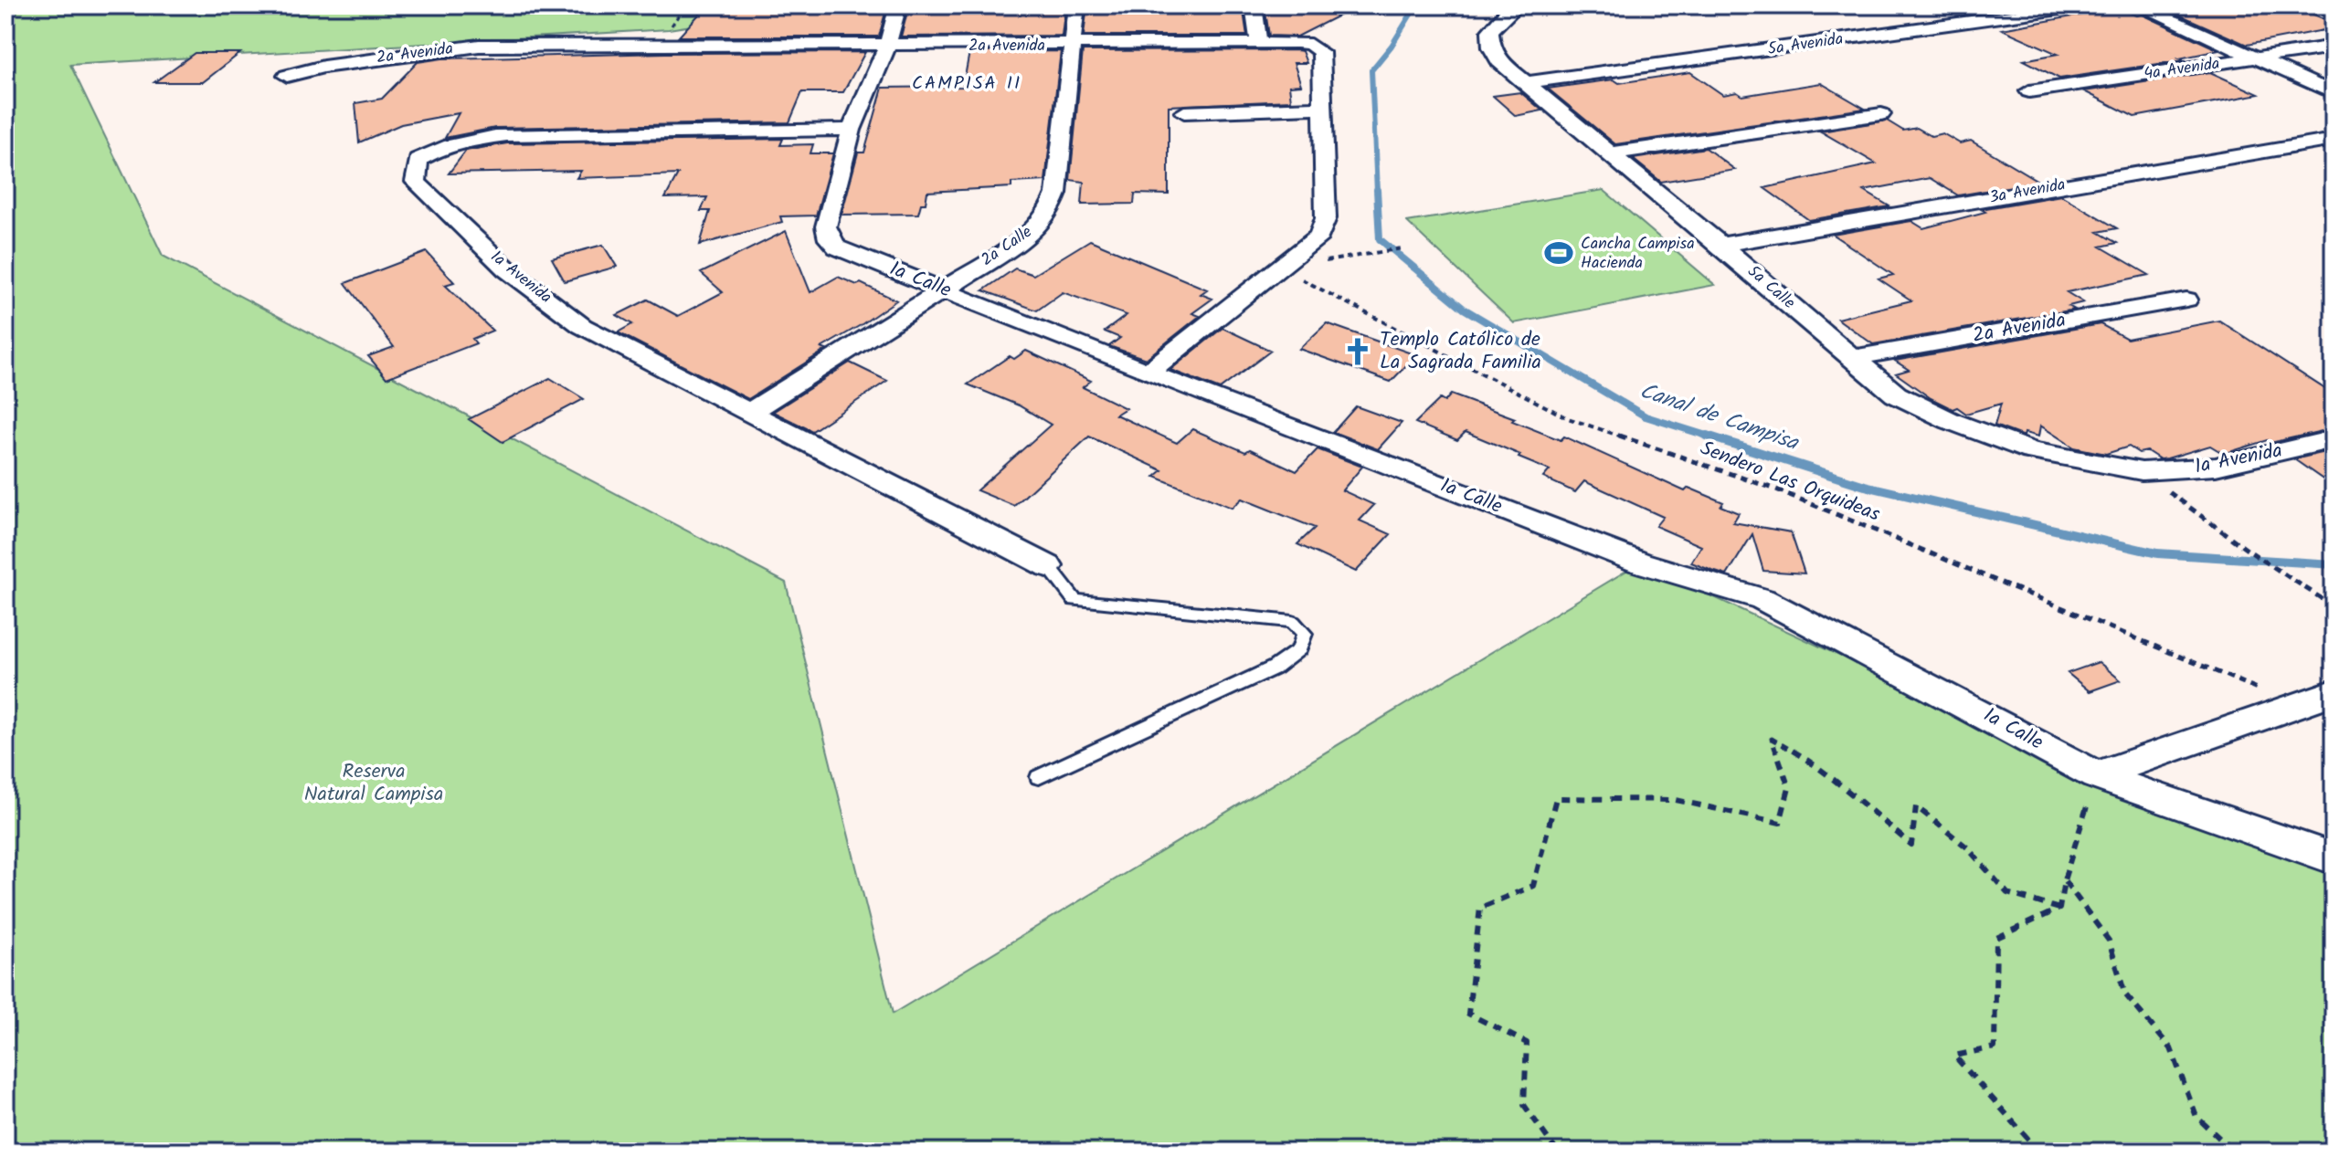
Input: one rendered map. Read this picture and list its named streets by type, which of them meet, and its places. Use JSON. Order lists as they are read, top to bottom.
{
  "streets": {
    "street": [
      "5a Avenida",
      "2a Avenida",
      "4a Avenida",
      "3a Avenida",
      "2a Calle",
      "1a Avenida",
      "1a Calle",
      "5a Calle"
    ],
    "path": ["Sendero Las Orquideas"]
  },
  "crossings": [
    ["5a Avenida", "5a Calle"],
    ["2a Avenida", "2a Calle"],
    ["2a Avenida", "1a Calle"],
    ["2a Avenida", "5a Calle"],
    ["2a Avenida", "Sendero Las Orquideas"],
    ["3a Avenida", "5a Calle"],
    ["2a Calle", "1a Avenida"],
    ["2a Calle", "1a Calle"],
    ["1a Avenida", "1a Calle"],
    ["1a Avenida", "5a Calle"]
  ],
  "districts": ["CAMPISA II"],
  "water": ["Canal de Campisa"],
  "parks": ["Reserva Natural Campisa"],
  "places": {
    "sports": ["Cancha Campisa Hacienda"],
    "church": ["Templo Católico de La Sagrada Familia"]
  }
}
